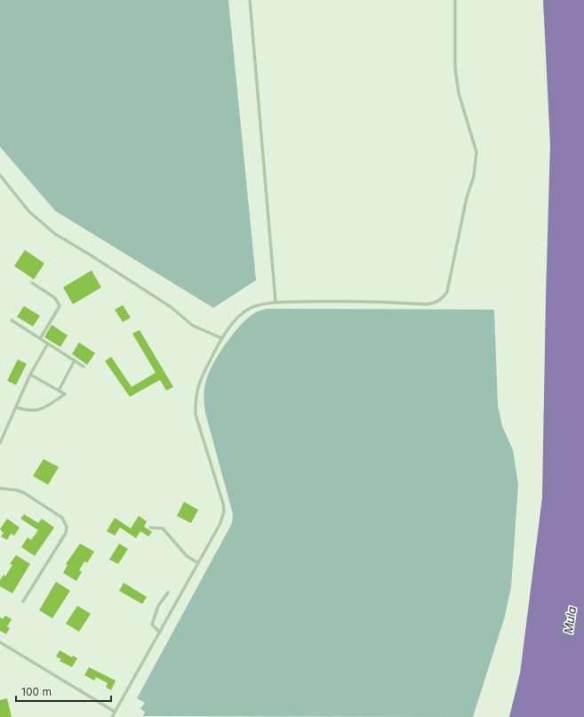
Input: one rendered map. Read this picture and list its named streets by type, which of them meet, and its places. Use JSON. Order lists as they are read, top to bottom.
{
  "water": ["Mula"],
  "scale_bar": "100 m"
}
